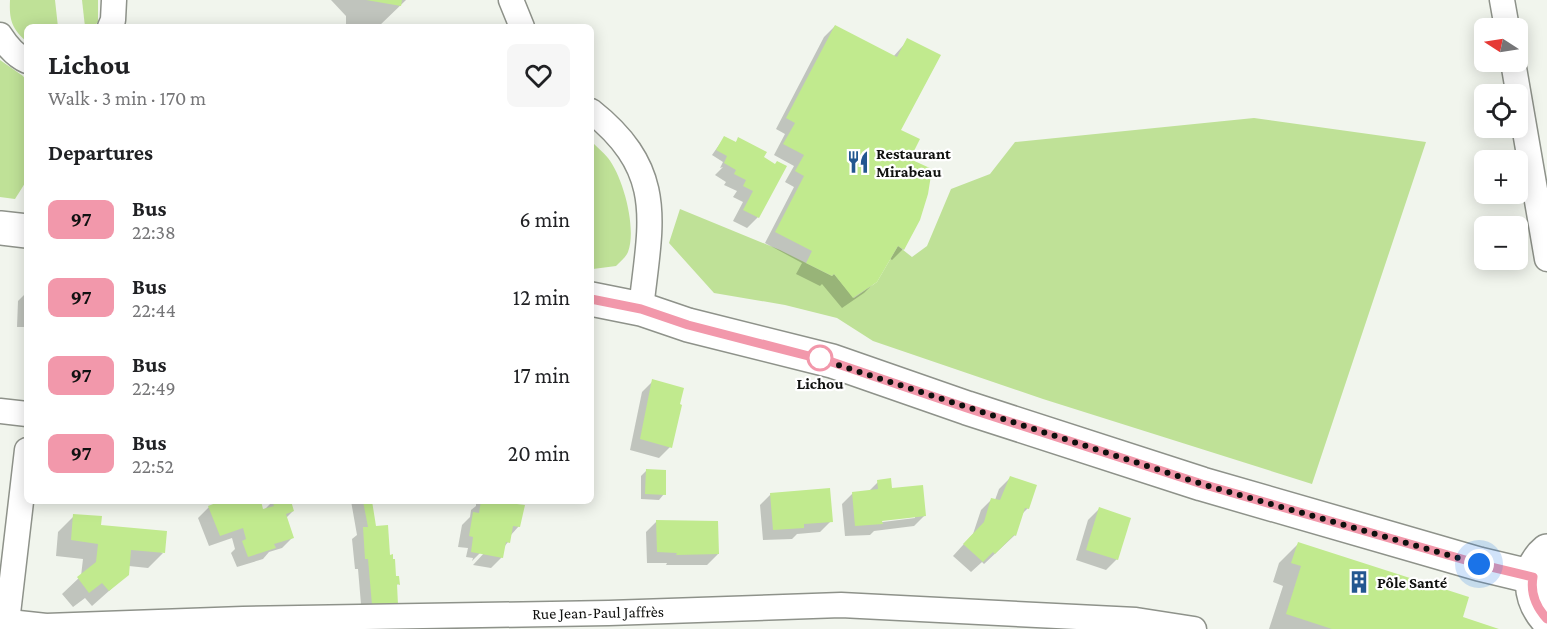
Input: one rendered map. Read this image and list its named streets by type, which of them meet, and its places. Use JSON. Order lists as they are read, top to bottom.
{
  "streets": {
    "street": ["Rue Jean-Paul Jaffrès"]
  },
  "places": {
    "restaurant": ["Restaurant Mirabeau"],
    "other": ["Lichou"],
    "building": ["Pôle Santé"]
  },
  "lines": ["bus line 97"],
  "north": "left",
  "page": {
    "map_buttons": ["+", "−"],
    "heading": [
      ["Lichou", "Walk · 3 min · 170 m"],
      "Departures"
    ],
    "list": [
      {
        "mark": "97",
        "name": "Bus",
        "note": "22:38",
        "value": "6 min"
      },
      {
        "mark": "97",
        "name": "Bus",
        "note": "22:44",
        "value": "12 min"
      },
      {
        "mark": "97",
        "name": "Bus",
        "note": "22:49",
        "value": "17 min"
      },
      {
        "mark": "97",
        "name": "Bus",
        "note": "22:52",
        "value": "20 min"
      }
    ]
  }
}
